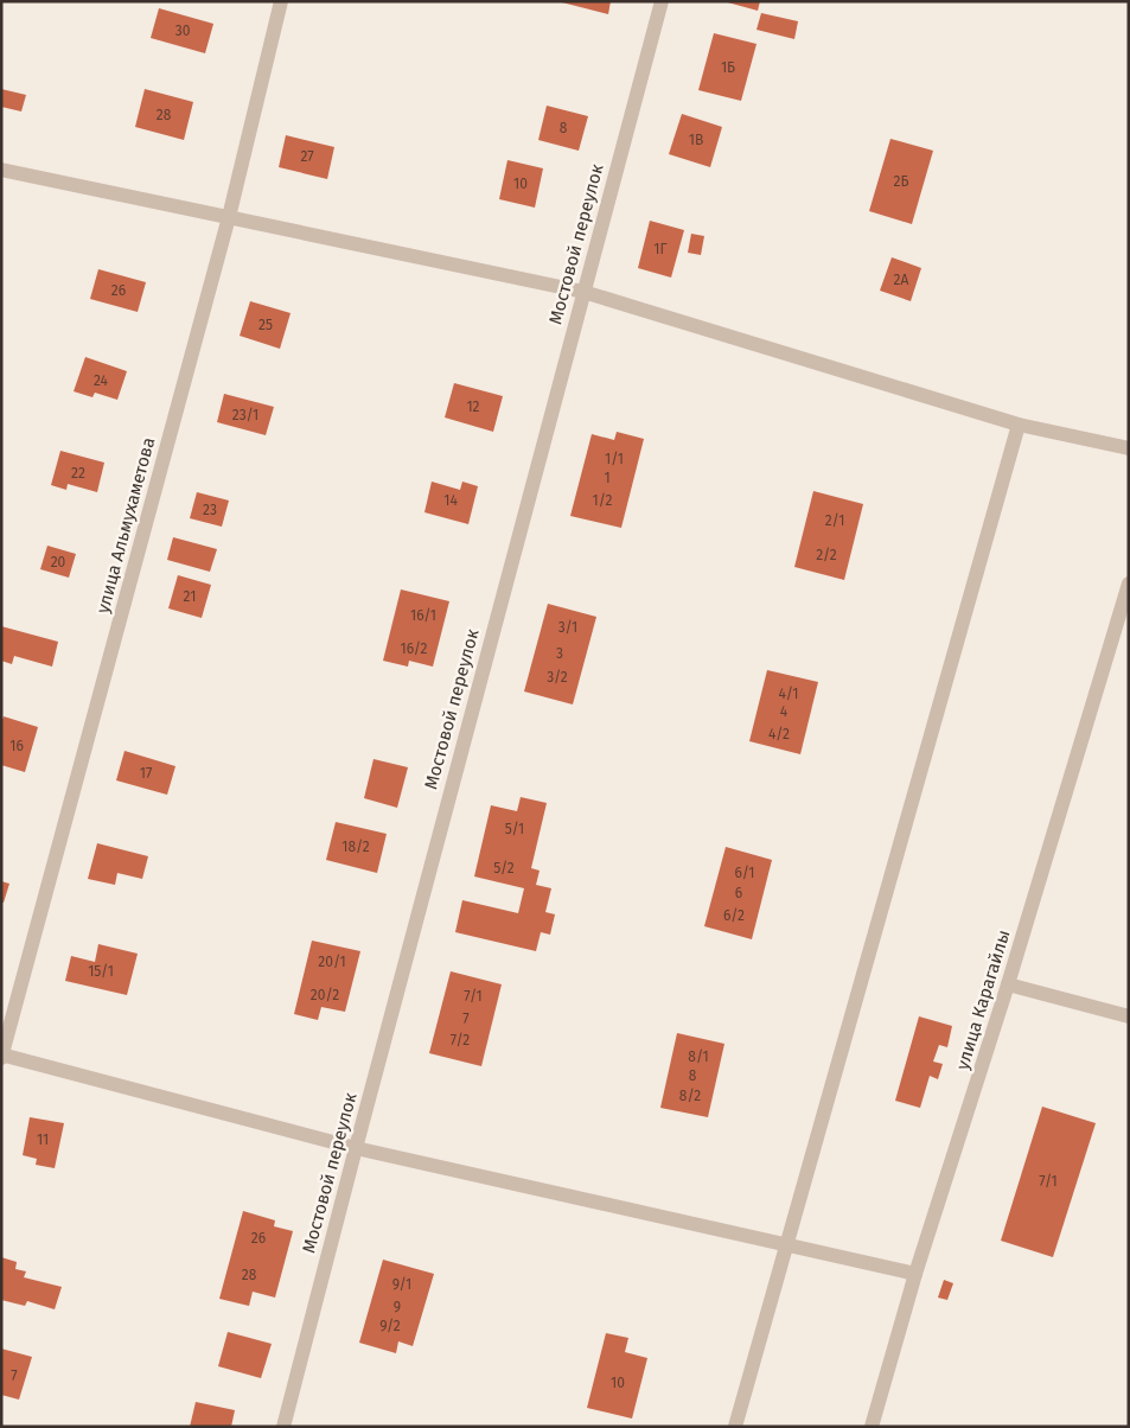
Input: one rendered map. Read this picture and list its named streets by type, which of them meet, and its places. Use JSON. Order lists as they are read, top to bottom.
{
  "streets": {
    "street": ["Мостовой переулок", "улица Альмухаметова", "улица Карагайлы"]
  },
  "house_numbers": [
    "30",
    "1Б",
    "28",
    "8",
    "1В",
    "27",
    "2Б",
    "10",
    "1Г",
    "2А",
    "26",
    "25",
    "24",
    "12",
    "23/1",
    "1/1",
    "22",
    "1",
    "14",
    "1/2",
    "23",
    "2/1",
    "2/2",
    "20",
    "21",
    "16/1",
    "3/1",
    "16/2",
    "3",
    "3/2",
    "4/1",
    "4",
    "4/2",
    "16",
    "17",
    "5/1",
    "18/2",
    "5/2",
    "6/1",
    "6",
    "6/2",
    "20/1",
    "15/1",
    "20/2",
    "7/1",
    "7",
    "7/2",
    "8/1",
    "8",
    "8/2",
    "11",
    "7/1",
    "26",
    "28",
    "9/1",
    "9",
    "9/2",
    "7",
    "10"
  ]
}
